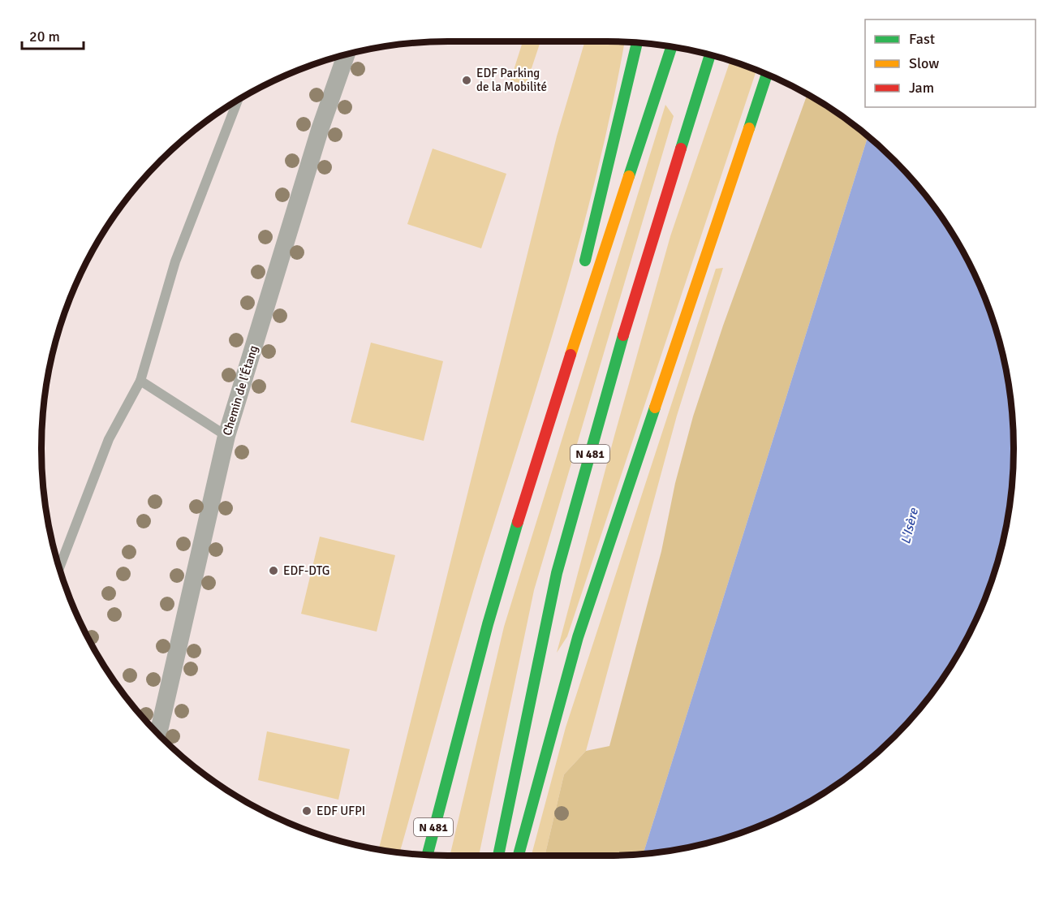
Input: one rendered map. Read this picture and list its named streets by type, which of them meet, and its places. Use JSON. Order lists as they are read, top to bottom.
{
  "streets": {
    "highway": ["N 481"],
    "street": ["Chemin de l'Étang"]
  },
  "water": ["L'Isère"],
  "places": ["EDF Parking de la Mobilité", "EDF-DTG", "EDF UFPI"],
  "legend": ["Fast", "Slow", "Jam"],
  "scale_bar": "20 m"
}
